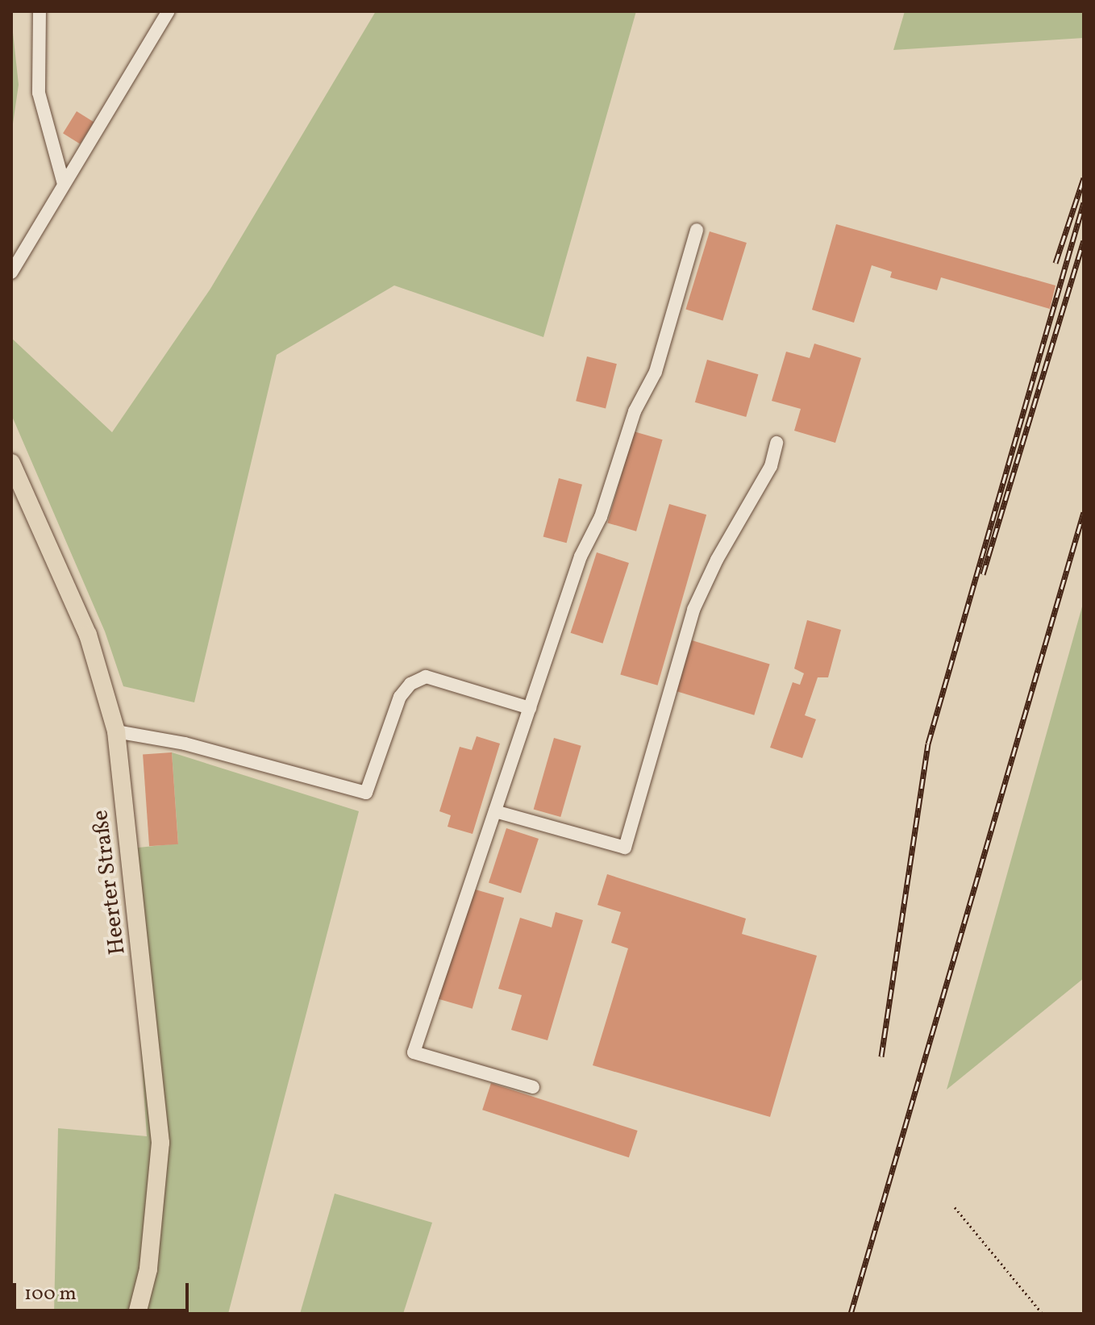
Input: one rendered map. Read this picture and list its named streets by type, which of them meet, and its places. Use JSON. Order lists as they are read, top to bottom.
{
  "streets": {
    "main road": ["Heerter Straße"]
  },
  "scale_bar": "100 m"
}
